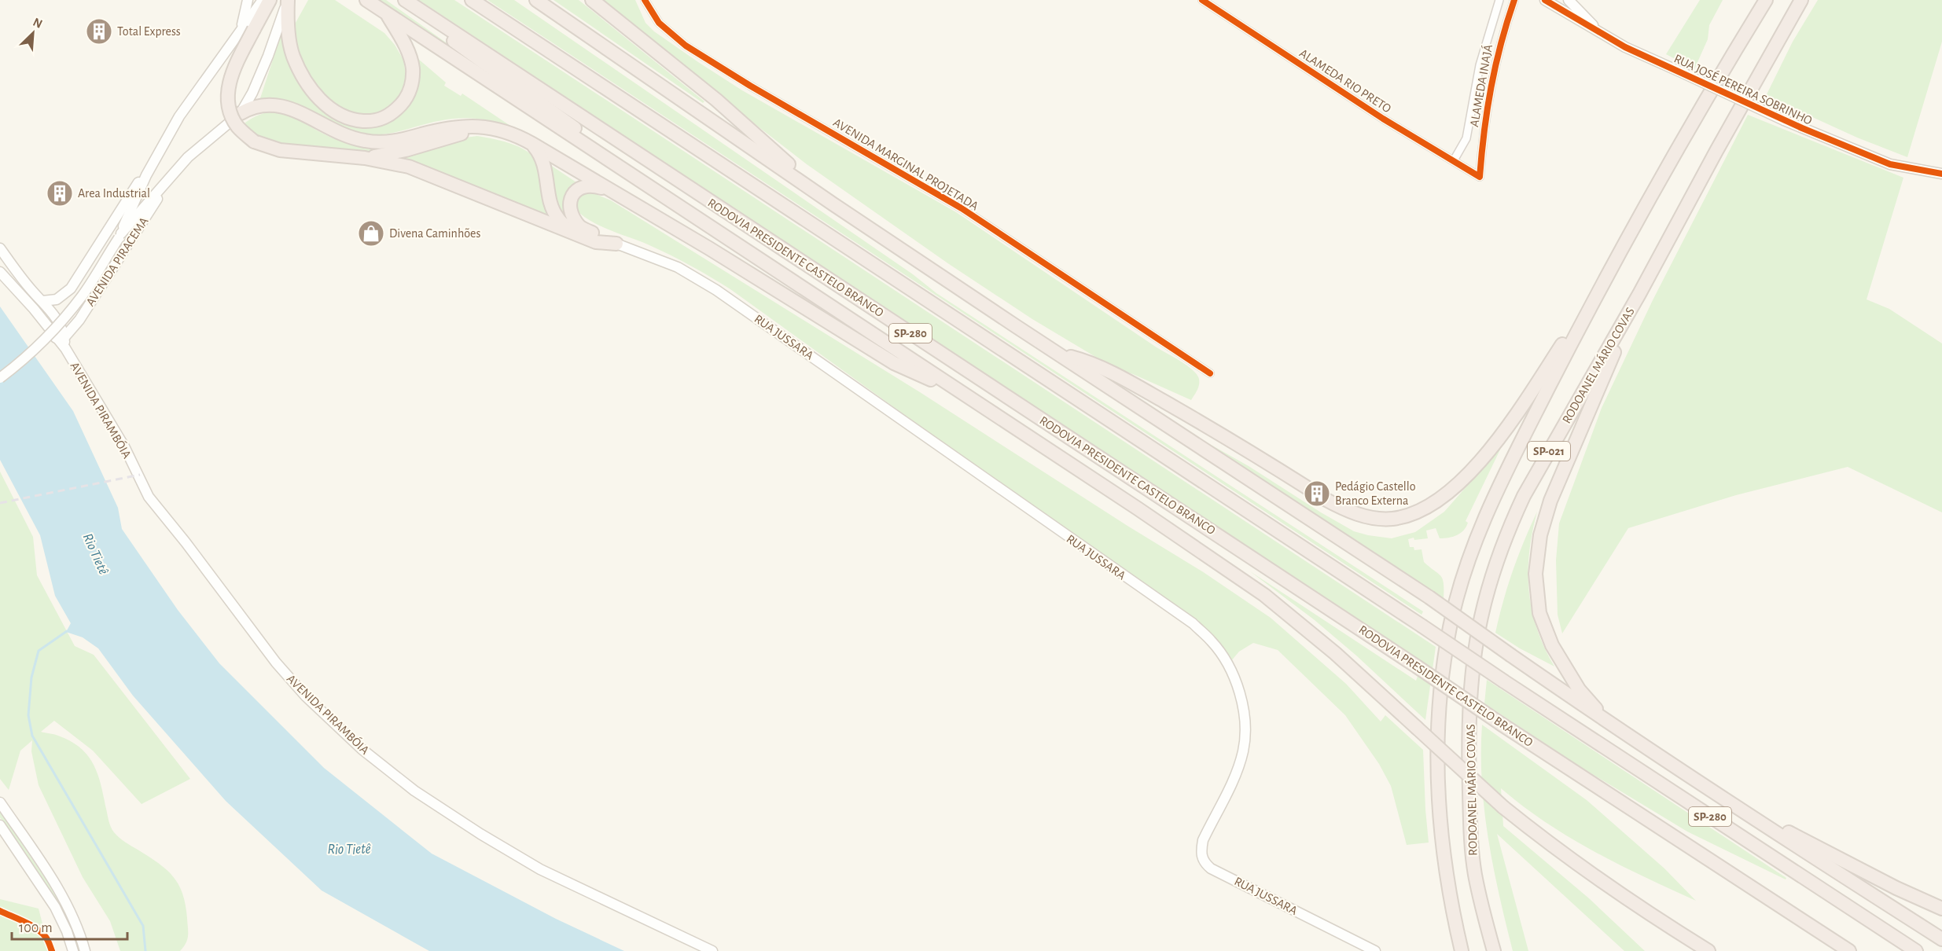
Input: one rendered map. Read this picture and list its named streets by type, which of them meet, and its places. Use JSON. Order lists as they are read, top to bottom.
{
  "streets": {
    "highway": [
      "RODOVIA PRESIDENTE CASTELO BRANCO",
      "SP-280",
      "RODOANEL MÁRIO COVAS",
      "SP-021"
    ],
    "main road": [
      "RUA JOSÉ PEREIRA SOBRINHO",
      "AVENIDA PIRACEMA",
      "RUA JUSSARA",
      "AVENIDA PIRAMBÓIA"
    ],
    "street": ["ALAMEDA RIO PRETO", "ALAMEDA INAJÁ", "AVENIDA MARGINAL PROJETADA"]
  },
  "crossings": [
    ["ALAMEDA RIO PRETO", "ALAMEDA INAJÁ"],
    ["AVENIDA PIRACEMA", "AVENIDA PIRAMBÓIA"]
  ],
  "water": ["Rio Tietê"],
  "places": {
    "building": ["Total Express", "Area Industrial", "Pedágio Castello Branco Externa"],
    "shop": ["Divena Caminhões"]
  },
  "scale_bar": "100 m",
  "north": "top right"
}
